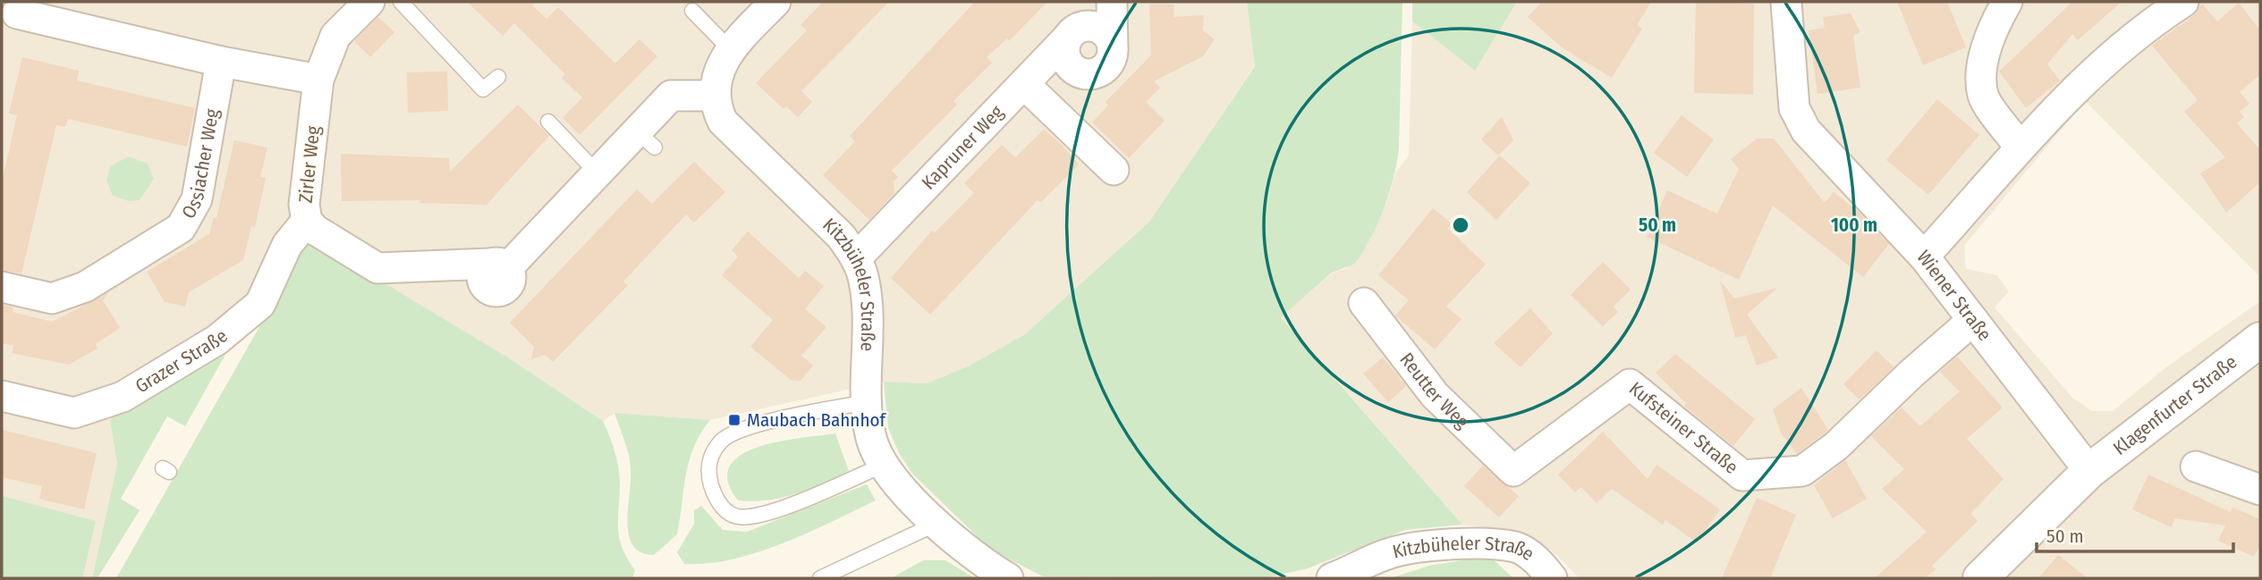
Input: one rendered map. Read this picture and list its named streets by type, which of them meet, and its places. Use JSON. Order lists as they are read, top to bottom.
{
  "streets": {
    "street": [
      "Kapruner Weg",
      "Ossiacher Weg",
      "Zirler Weg",
      "Kitzbüheler Straße",
      "Wiener Straße",
      "Grazer Straße",
      "Reutter Weg",
      "Klagenfurter Straße",
      "Kufsteiner Straße"
    ]
  },
  "crossings": [
    ["Kapruner Weg", "Kitzbüheler Straße"],
    ["Zirler Weg", "Kitzbüheler Straße"],
    ["Zirler Weg", "Grazer Straße"],
    ["Wiener Straße", "Klagenfurter Straße"],
    ["Wiener Straße", "Kufsteiner Straße"],
    ["Reutter Weg", "Kufsteiner Straße"]
  ],
  "places": {
    "transit": ["Maubach Bahnhof"]
  },
  "scale_bar": "50 m",
  "rings": ["50 m", "100 m"]
}
